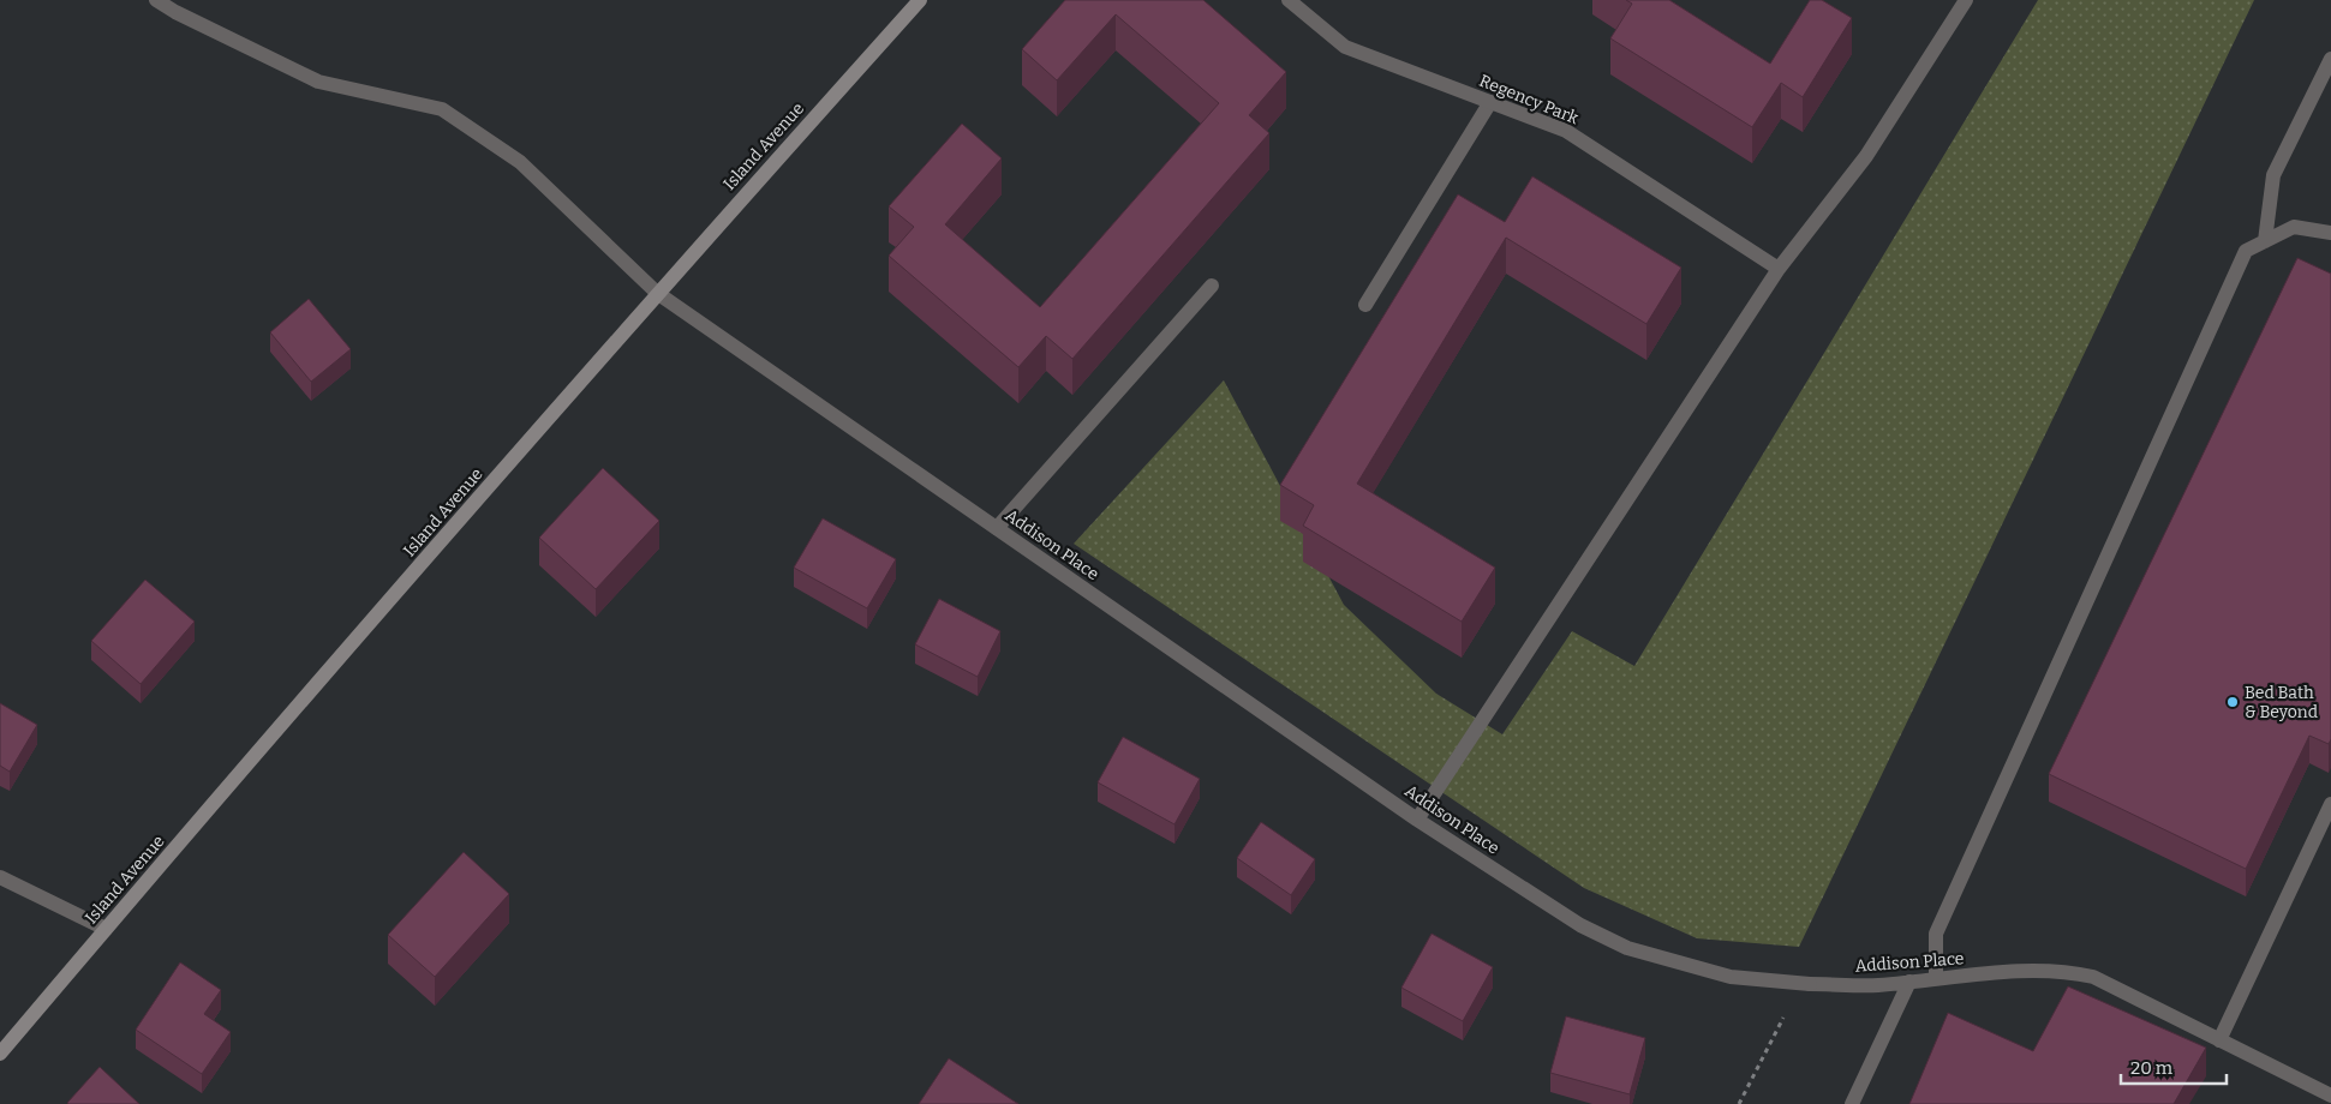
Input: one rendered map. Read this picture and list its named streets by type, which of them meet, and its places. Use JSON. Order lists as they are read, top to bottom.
{
  "streets": {
    "street": ["Regency Park", "Island Avenue", "Addison Place"]
  },
  "crossings": [
    ["Island Avenue", "Addison Place"]
  ],
  "places": ["Bed Bath & Beyond"],
  "scale_bar": "20 m"
}
